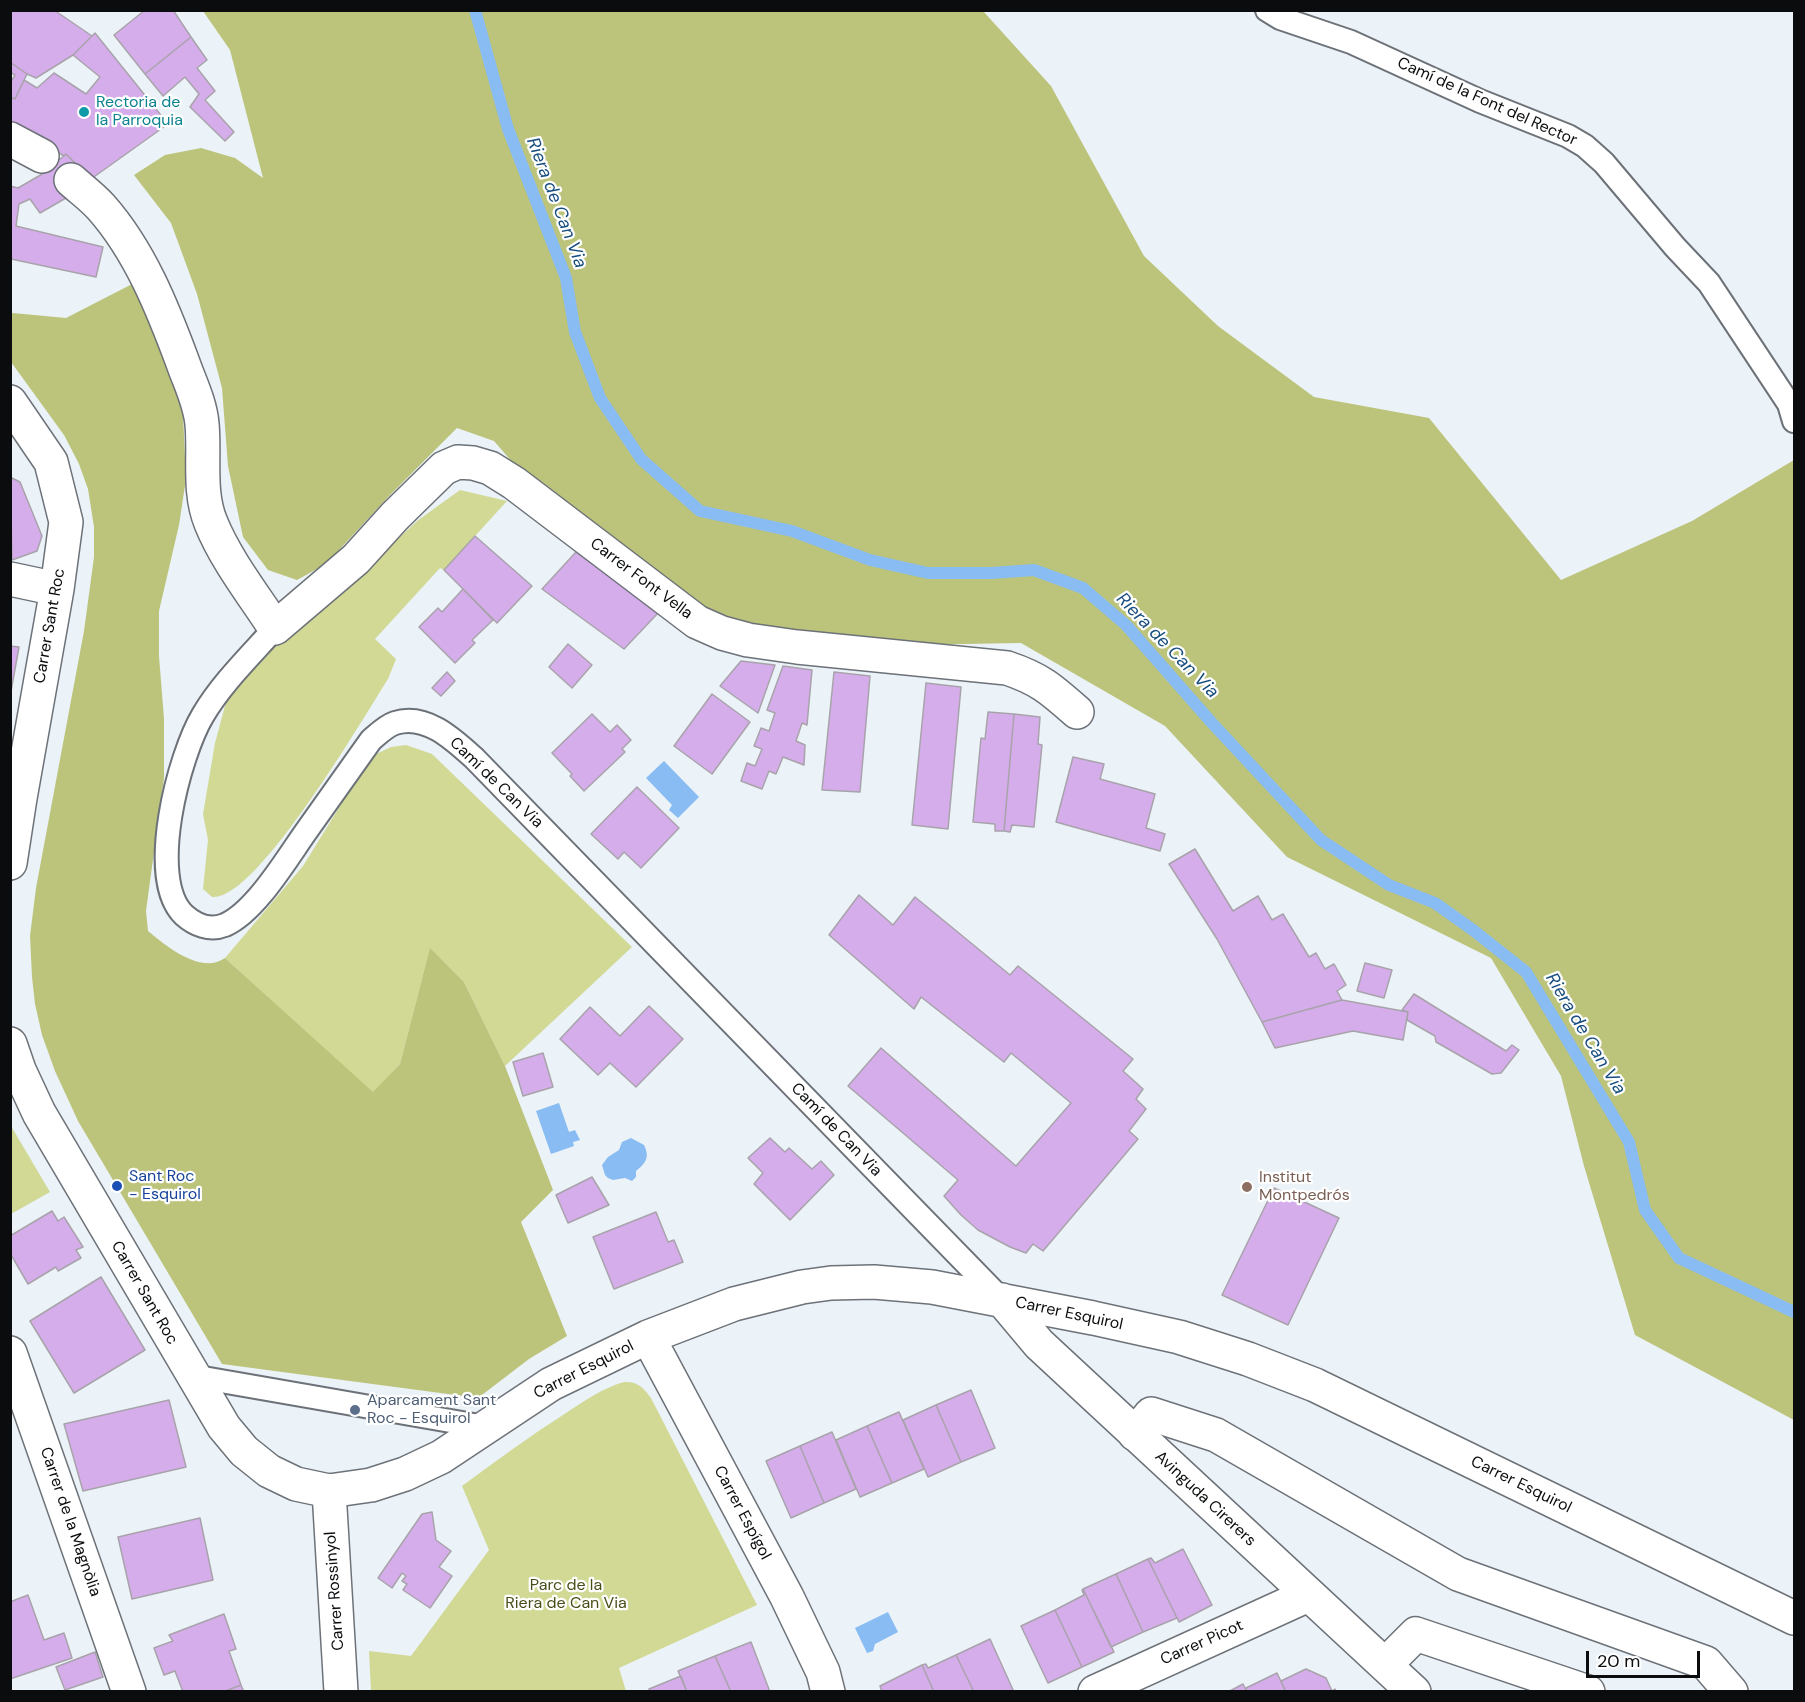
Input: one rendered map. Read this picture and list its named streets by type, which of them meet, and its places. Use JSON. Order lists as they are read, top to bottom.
{
  "streets": {
    "street": [
      "Carrer Font Vella",
      "Carrer Sant Roc",
      "Carrer Esquirol",
      "Avinguda Cirerers",
      "Carrer Espígol",
      "Carrer de la Magnòlia",
      "Carrer Rossinyol",
      "Carrer Picot"
    ],
    "lane": ["Camí de la Font del Rector", "Camí de Can Via"]
  },
  "crossings": [
    ["Carrer Font Vella", "Camí de Can Via"],
    ["Carrer Sant Roc", "Carrer Esquirol"],
    ["Carrer Sant Roc", "Carrer Rossinyol"],
    ["Camí de Can Via", "Carrer Esquirol"],
    ["Camí de Can Via", "Avinguda Cirerers"],
    ["Carrer Esquirol", "Avinguda Cirerers"],
    ["Carrer Esquirol", "Carrer Espígol"],
    ["Carrer Esquirol", "Carrer Rossinyol"],
    ["Avinguda Cirerers", "Carrer Picot"]
  ],
  "water": ["Riera de Can Via"],
  "parks": ["Parc de la Riera de Can Via"],
  "places": [
    "Rectoria de la Parroquia",
    "Sant Roc - Esquirol",
    "Institut Montpedrós",
    "Aparcament Sant Roc - Esquirol"
  ],
  "scale_bar": "20 m"
}
